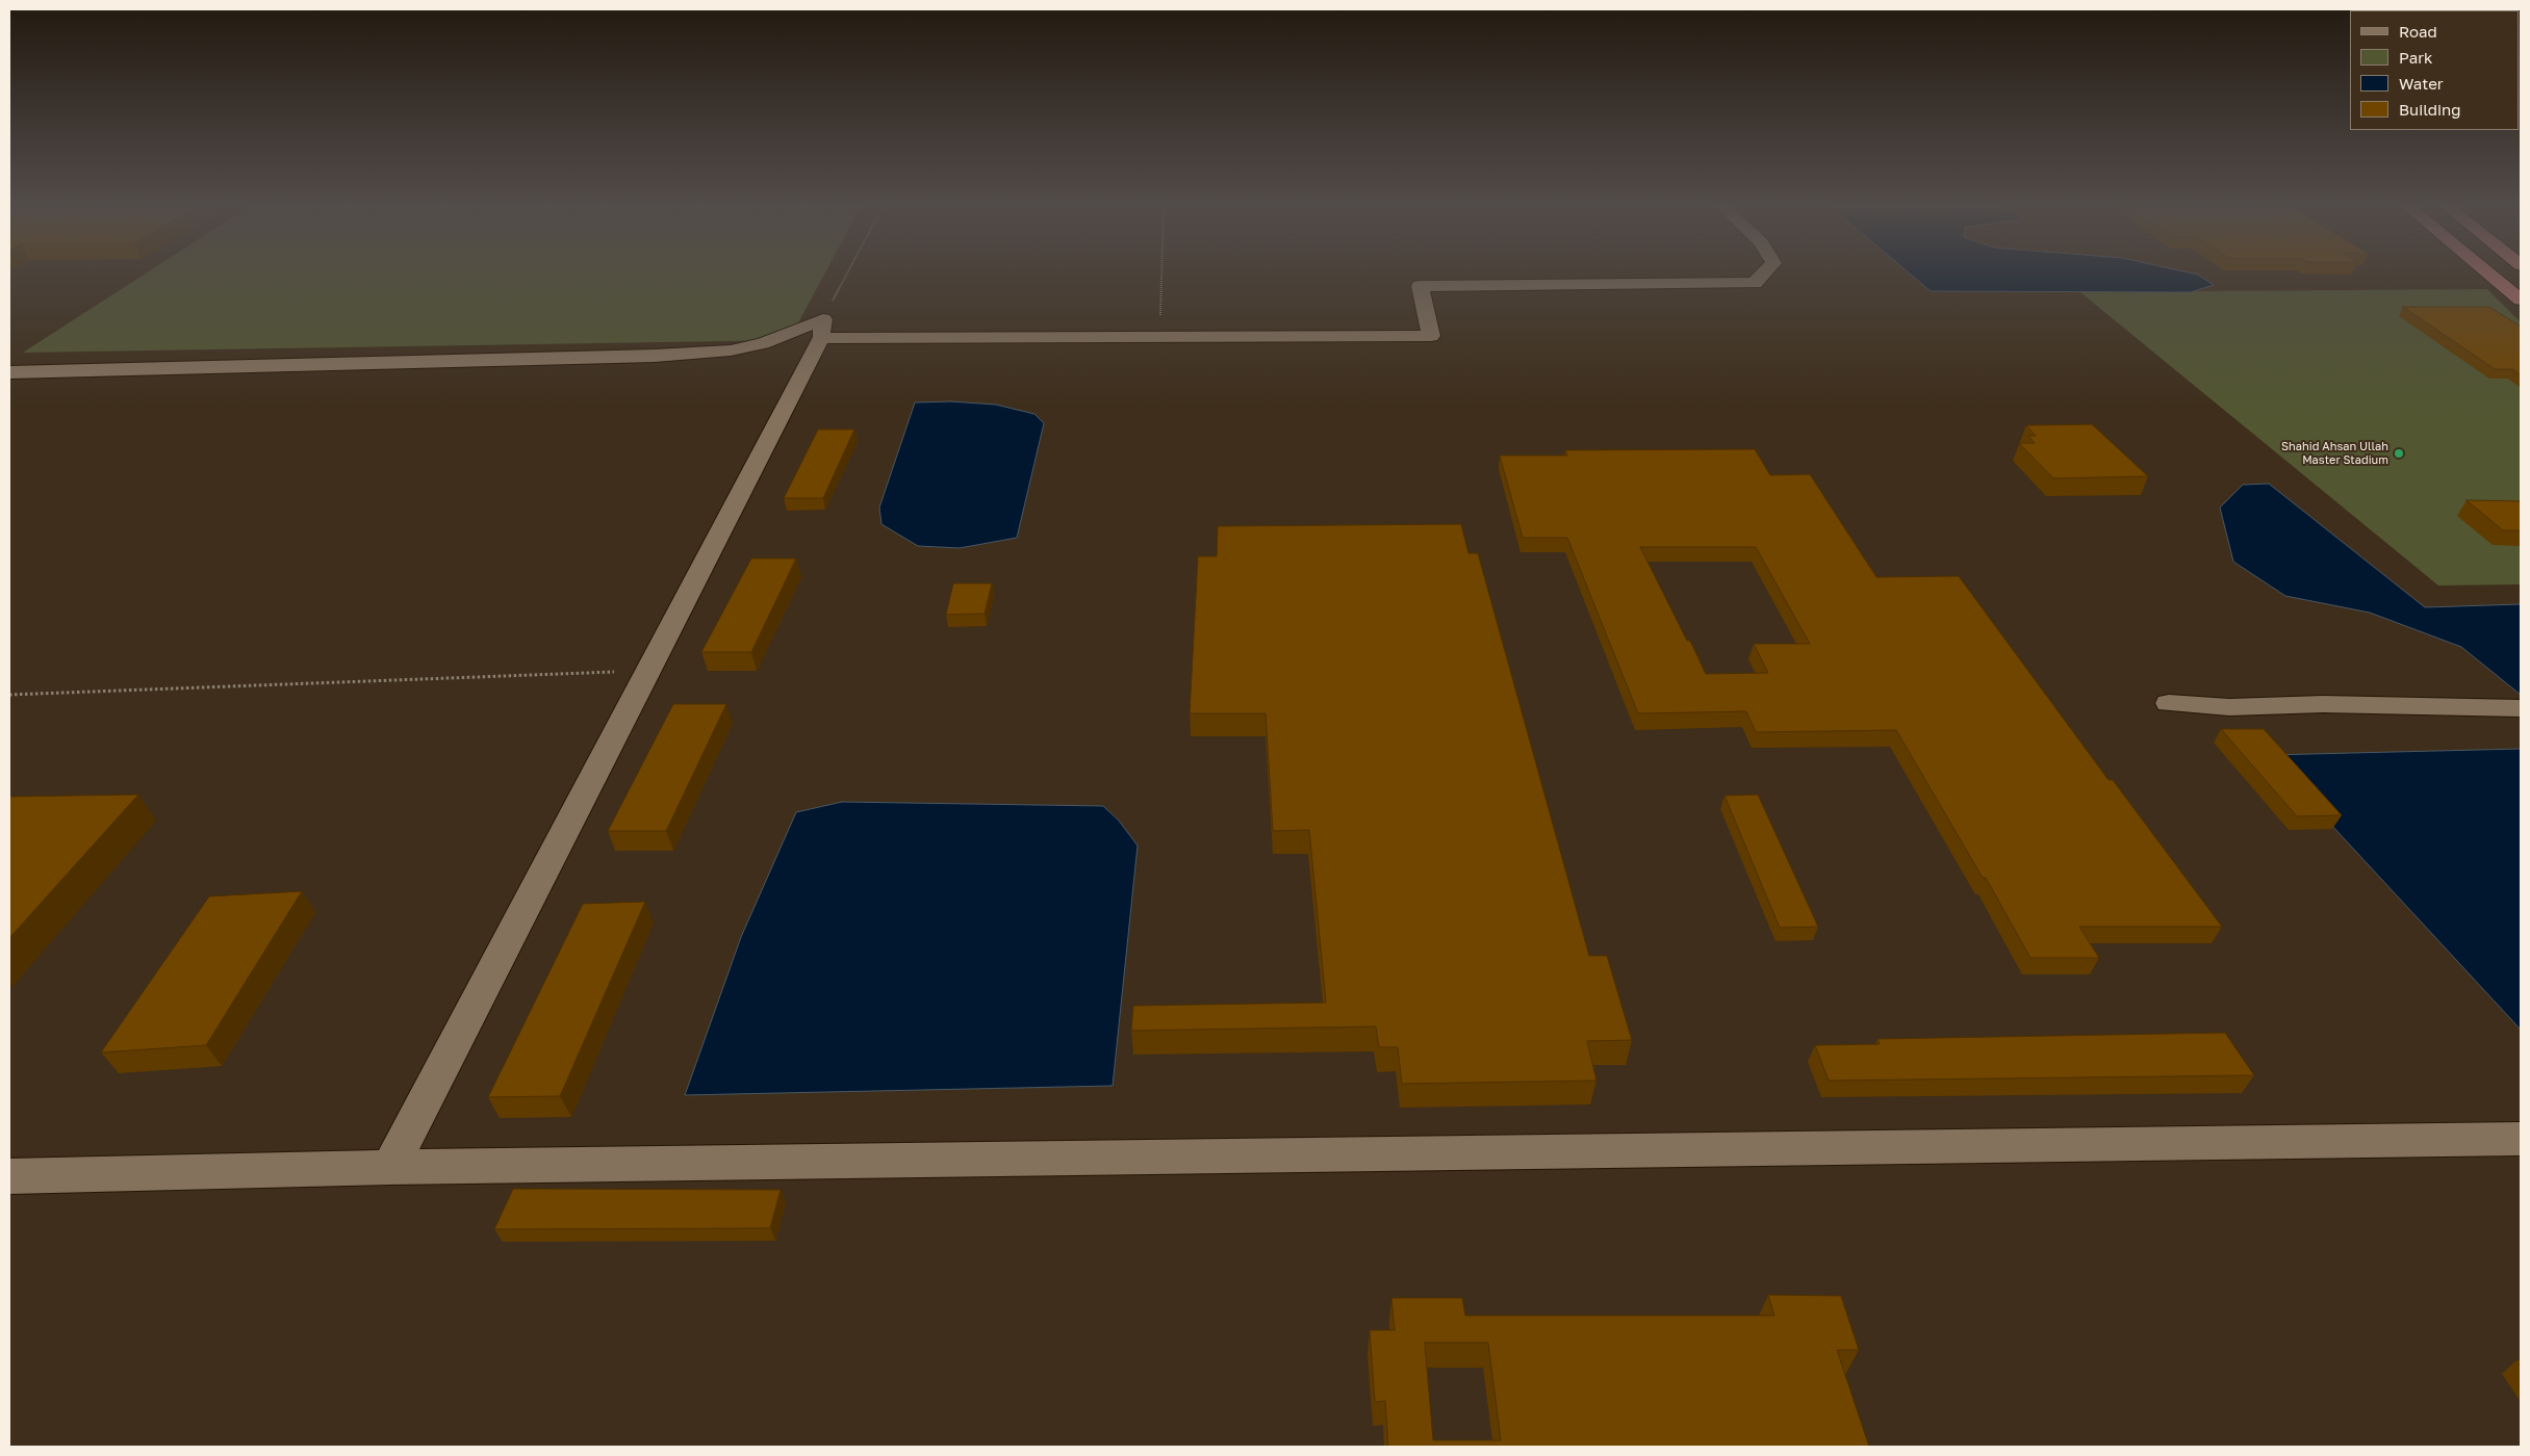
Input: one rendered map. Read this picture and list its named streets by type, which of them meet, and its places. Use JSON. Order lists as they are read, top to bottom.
{
  "places": ["Shahid Ahsan Ullah Master Stadium"],
  "legend": [
    "Road",
    "Park",
    "Water",
    "Building"
  ]
}
